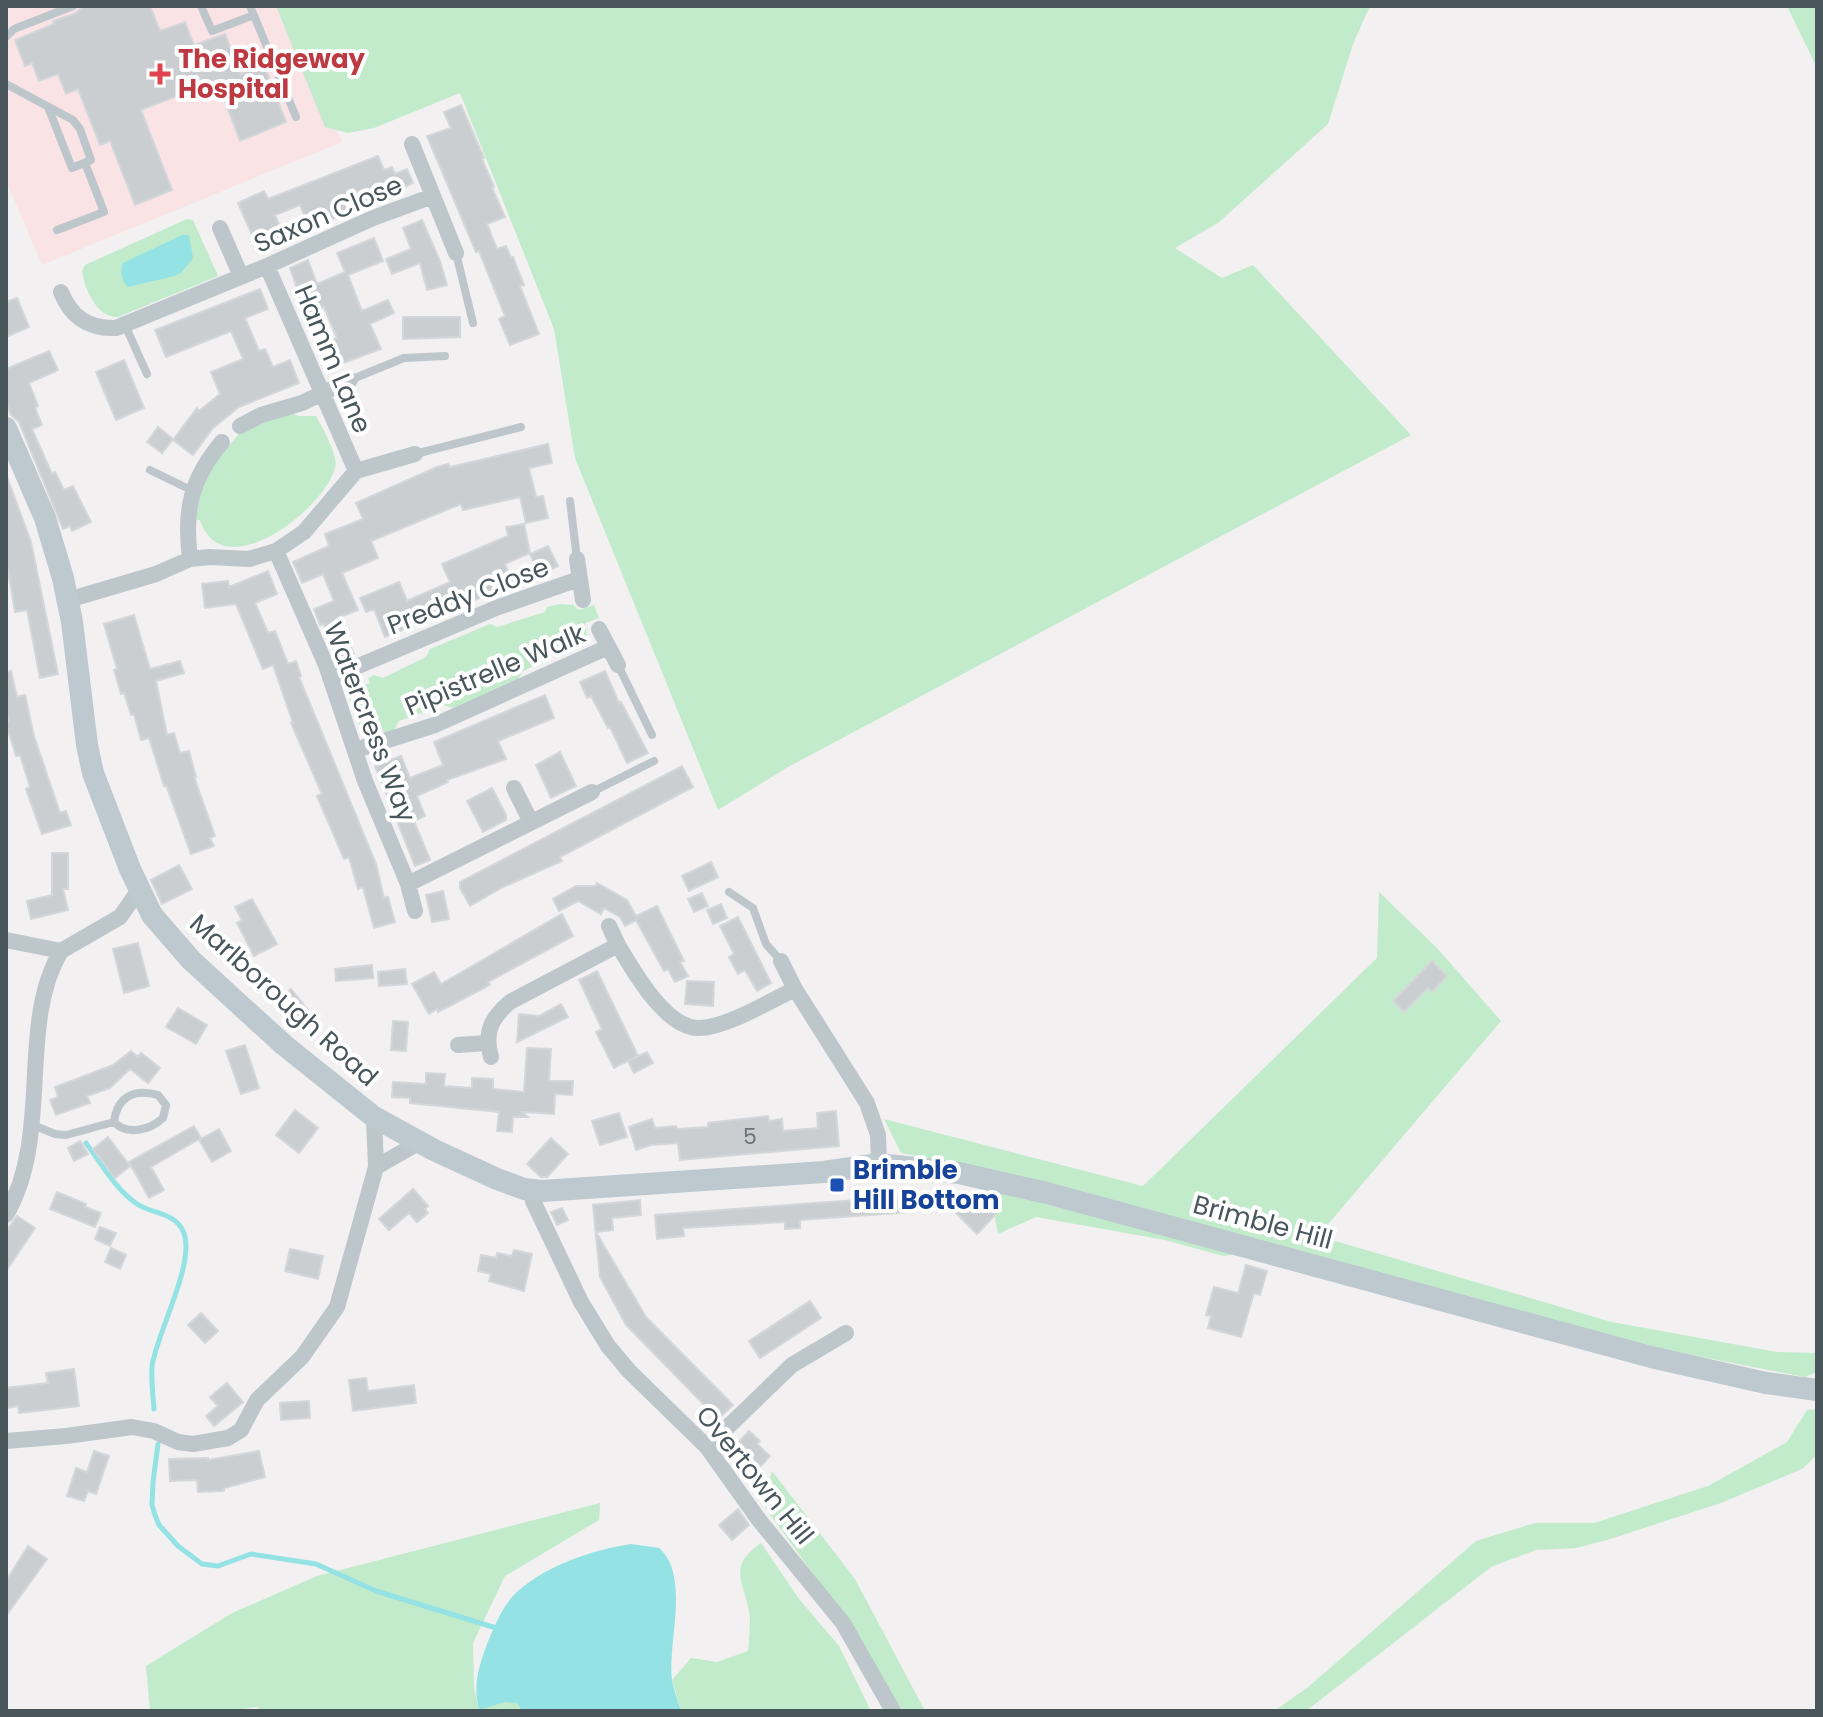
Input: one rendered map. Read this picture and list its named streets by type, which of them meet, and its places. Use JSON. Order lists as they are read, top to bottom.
{
  "streets": {
    "main road": ["Marlborough Road", "Brimble Hill"],
    "street": [
      "Saxon Close",
      "Hamm Lane",
      "Preddy Close",
      "Pipistrelle Walk",
      "Watercress Way",
      "Overtown Hill"
    ]
  },
  "crossings": [
    ["Saxon Close", "Hamm Lane"],
    ["Preddy Close", "Watercress Way"],
    ["Pipistrelle Walk", "Watercress Way"],
    ["Marlborough Road", "Brimble Hill"],
    ["Marlborough Road", "Overtown Hill"]
  ],
  "places": {
    "health": ["The Ridgeway Hospital"],
    "transit": ["Brimble Hill Bottom"]
  },
  "house_numbers": ["5"]
}
